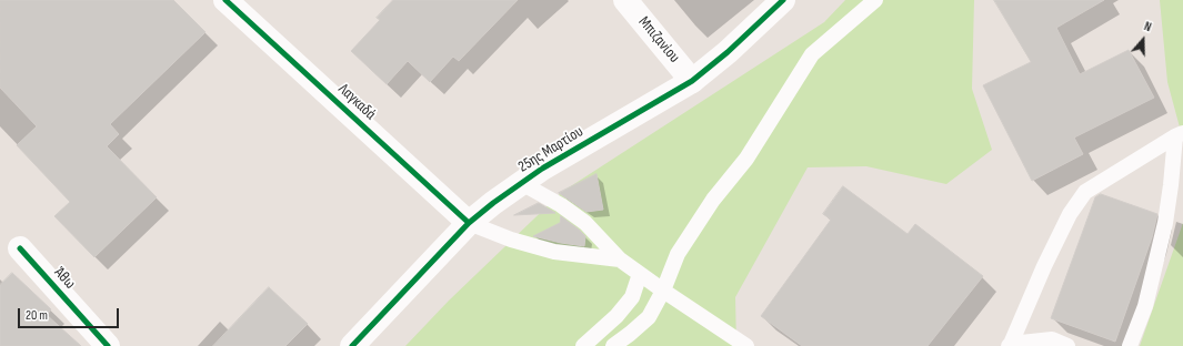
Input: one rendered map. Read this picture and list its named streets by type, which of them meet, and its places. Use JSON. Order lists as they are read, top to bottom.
{
  "streets": {
    "street": [
      "Μπιζανίου",
      "Λαγκαδά",
      "25ης Μαρτίου",
      "Άθω"
    ]
  },
  "crossings": [
    ["Μπιζανίου", "25ης Μαρτίου"],
    ["Λαγκαδά", "25ης Μαρτίου"]
  ],
  "scale_bar": "20 m",
  "north": "top"
}
